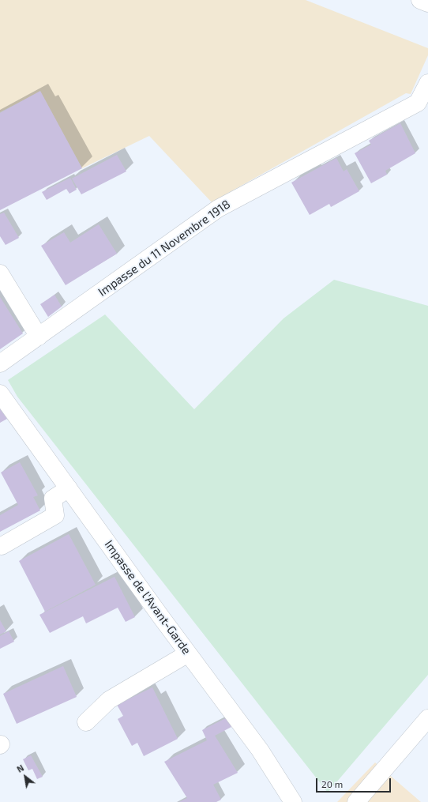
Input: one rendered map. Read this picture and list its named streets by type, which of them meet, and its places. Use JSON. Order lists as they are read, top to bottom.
{
  "streets": {
    "street": ["Impasse du 11 Novembre 1918", "Impasse de l'Avant-Garde"]
  },
  "scale_bar": "20 m",
  "north": "top left"
}
